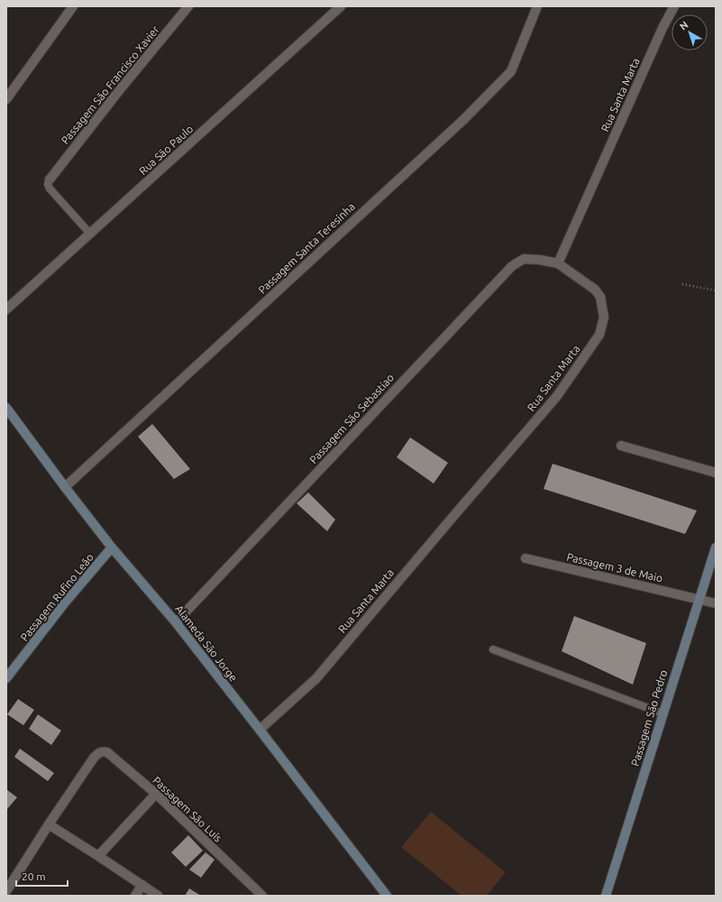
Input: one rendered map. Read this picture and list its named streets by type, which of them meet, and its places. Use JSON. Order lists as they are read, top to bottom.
{
  "streets": {
    "street": [
      "Passagem São Francisco Xavier",
      "Rua Santa Marta",
      "Rua São Paulo",
      "Passagem Santa Teresinha",
      "Passagem São Sebastiao",
      "Passagem 3 de Maio",
      "Passagem Rufino Leão",
      "Alameda São Jorge",
      "Passagem São Pedro",
      "Passagem São Luís"
    ]
  },
  "crossings": [
    ["Rua Santa Marta", "Passagem São Sebastiao"],
    ["Rua Santa Marta", "Alameda São Jorge"],
    ["Passagem Santa Teresinha", "Alameda São Jorge"],
    ["Passagem São Sebastiao", "Alameda São Jorge"],
    ["Passagem 3 de Maio", "Passagem São Pedro"],
    ["Passagem Rufino Leão", "Alameda São Jorge"]
  ],
  "scale_bar": "20 m",
  "north": "top left"
}
